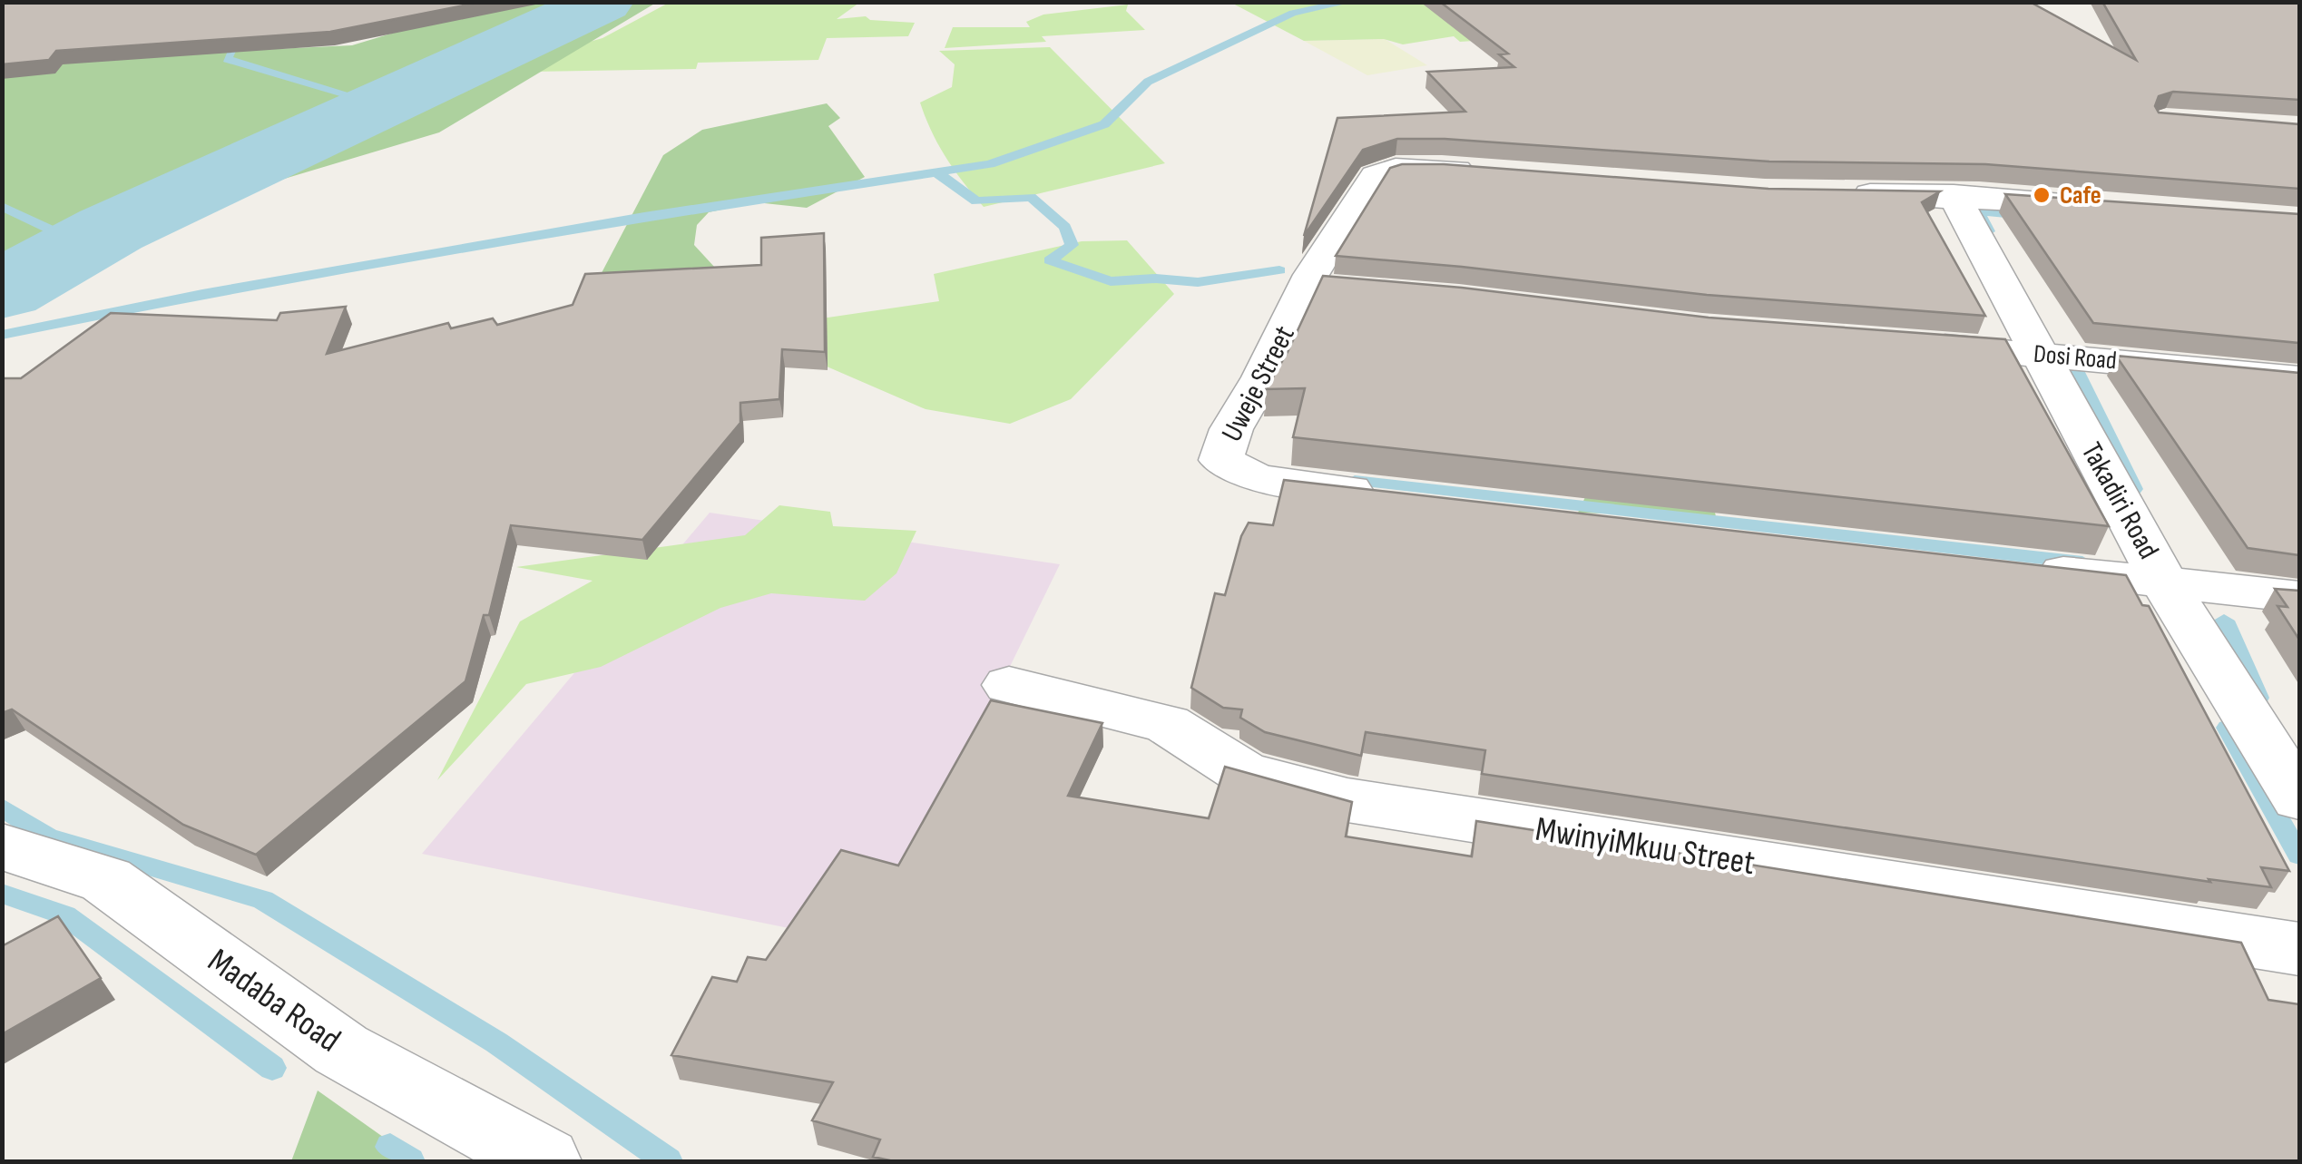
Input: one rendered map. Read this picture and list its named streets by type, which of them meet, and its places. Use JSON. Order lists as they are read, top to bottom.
{
  "streets": {
    "street": [
      "Dosi Road",
      "Uweje Street",
      "Takadiri Road",
      "MwinyiMkuu Street",
      "Madaba Road"
    ]
  },
  "crossings": [
    ["Dosi Road", "Takadiri Road"]
  ],
  "places": ["Cafe"]
}
